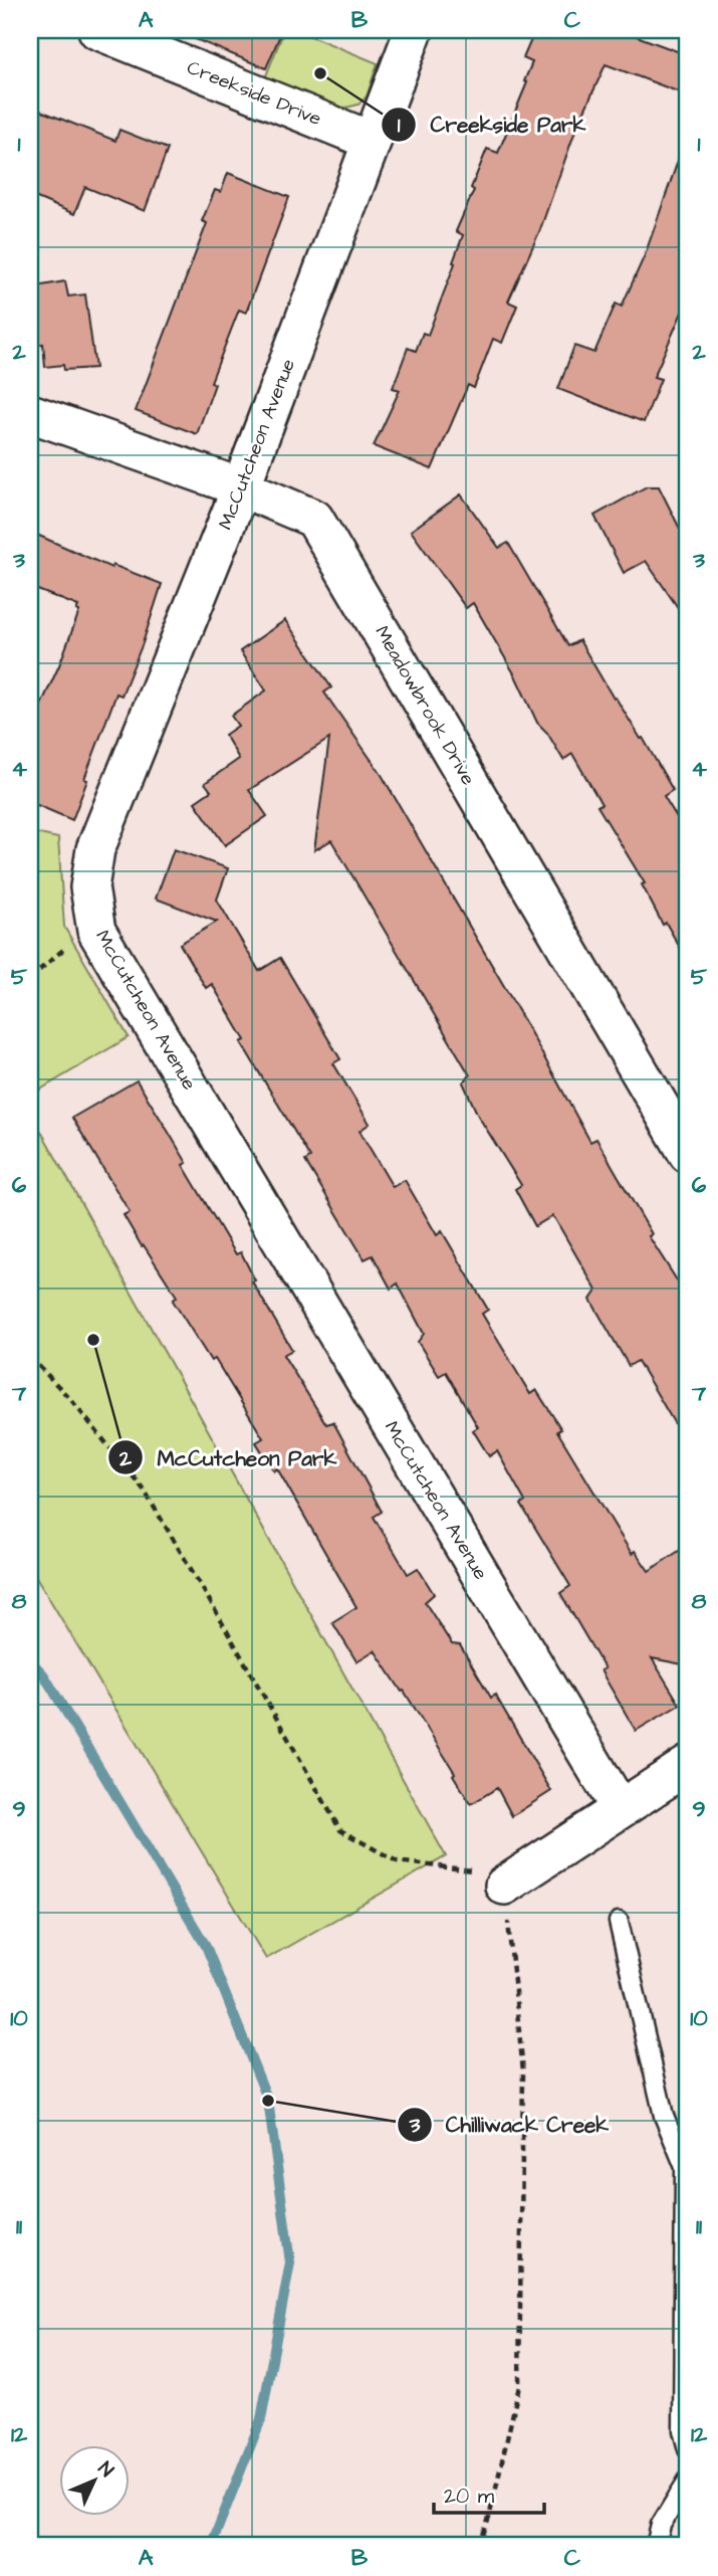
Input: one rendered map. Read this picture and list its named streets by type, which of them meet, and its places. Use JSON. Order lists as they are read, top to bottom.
{
  "streets": {
    "street": ["Creekside Drive", "McCutcheon Avenue", "Meadowbrook Drive"]
  },
  "crossings": [
    ["Creekside Drive", "McCutcheon Avenue"],
    ["McCutcheon Avenue", "Meadowbrook Drive"]
  ],
  "places": ["Creekside Park", "McCutcheon Park", "Chilliwack Creek"],
  "scale_bar": "20 m",
  "north": "top right",
  "grid": {
    "columns": ["A", "B", "C"],
    "rows": [
      "1",
      "2",
      "3",
      "4",
      "5",
      "6",
      "7",
      "8",
      "9",
      "10",
      "11",
      "12"
    ]
  }
}
